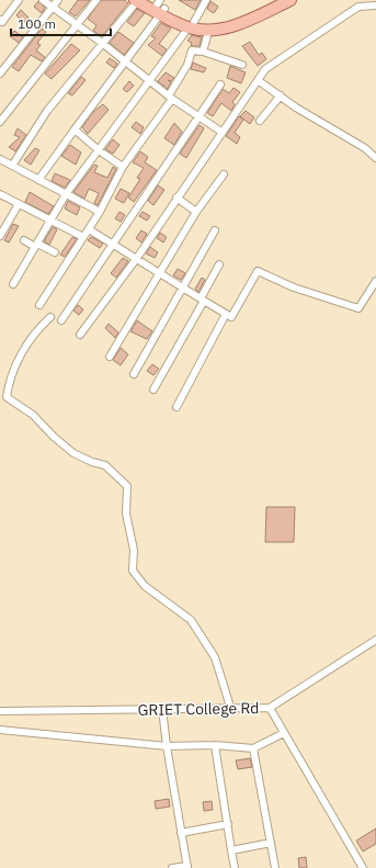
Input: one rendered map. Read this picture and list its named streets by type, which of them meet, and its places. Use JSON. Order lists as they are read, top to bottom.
{
  "streets": {
    "street": ["GRIET College Rd"]
  },
  "scale_bar": "100 m"
}
